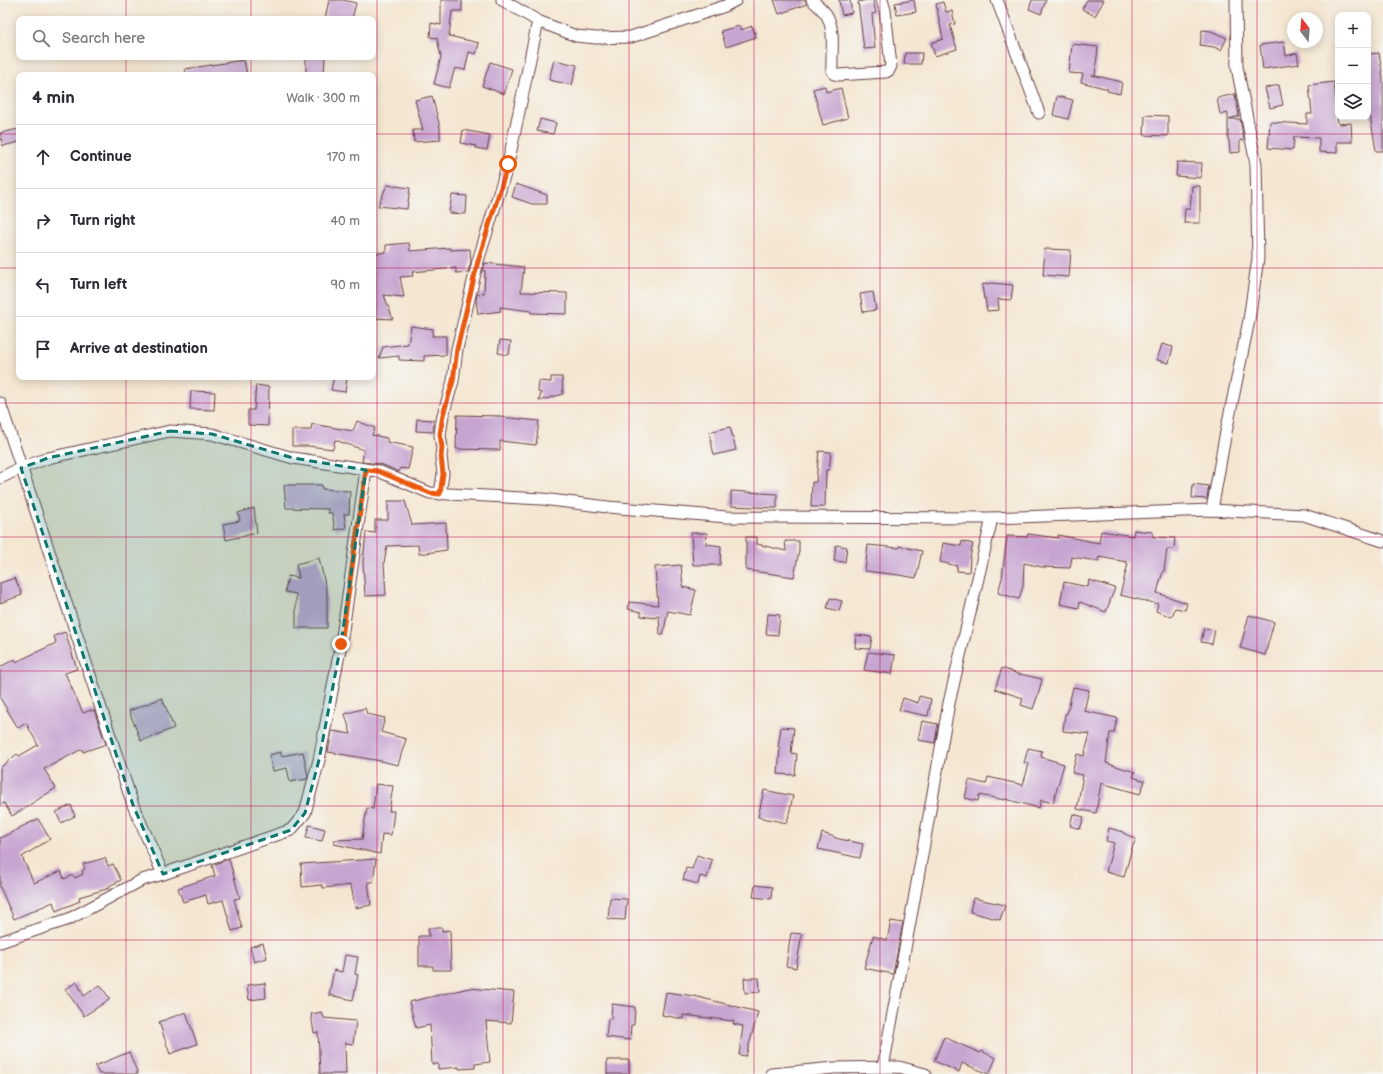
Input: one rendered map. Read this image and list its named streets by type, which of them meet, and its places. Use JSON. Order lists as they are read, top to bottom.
{
  "north": "top",
  "page": {
    "map_buttons": ["+", "−"],
    "search": "Search here",
    "heading": ["4 min", "Walk · 300 m"],
    "list": [
      ["Continue", "170 m"],
      ["Turn right", "40 m"],
      ["Turn left", "90 m"],
      "Arrive at destination"
    ]
  }
}
